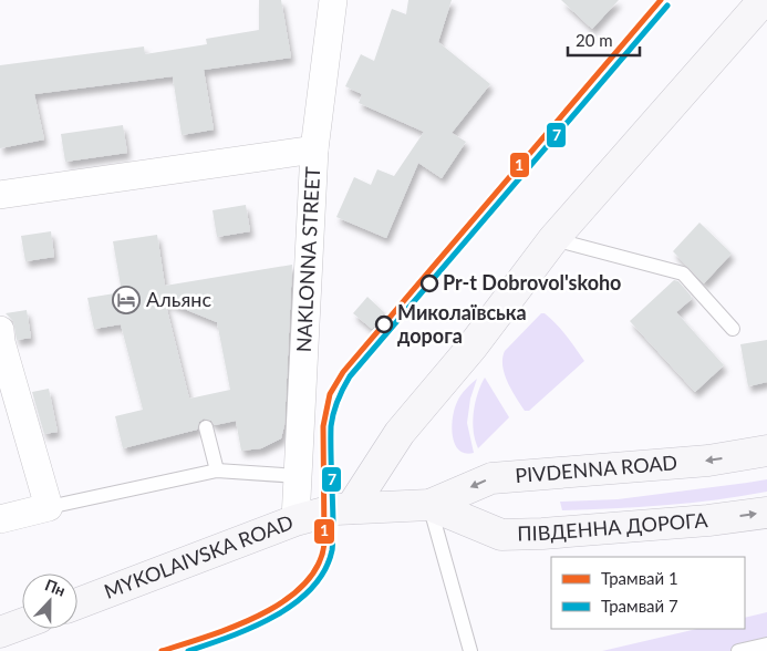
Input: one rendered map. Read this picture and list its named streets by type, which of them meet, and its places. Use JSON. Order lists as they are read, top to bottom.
{
  "streets": {
    "main road": ["PIVDENNA ROAD", "ПІВДЕННА ДОРОГА", "MYKOLAIVSKA ROAD"],
    "street": ["NAKLONNA STREET"]
  },
  "crossings": [
    ["NAKLONNA STREET", "MYKOLAIVSKA ROAD"],
    ["PIVDENNA ROAD", "ПІВДЕННА ДОРОГА"],
    ["PIVDENNA ROAD", "MYKOLAIVSKA ROAD"],
    ["ПІВДЕННА ДОРОГА", "MYKOLAIVSKA ROAD"]
  ],
  "one_way": ["PIVDENNA ROAD", "ПІВДЕННА ДОРОГА"],
  "places": {
    "other": ["Pr-t Dobrovol'skoho", "Миколаївська дорога"],
    "hotel": ["Альянс"]
  },
  "lines": ["tram line 1", "tram line 7"],
  "legend": ["Трамвай 1", "Трамвай 7"],
  "scale_bar": "20 m",
  "north": "top"
}
